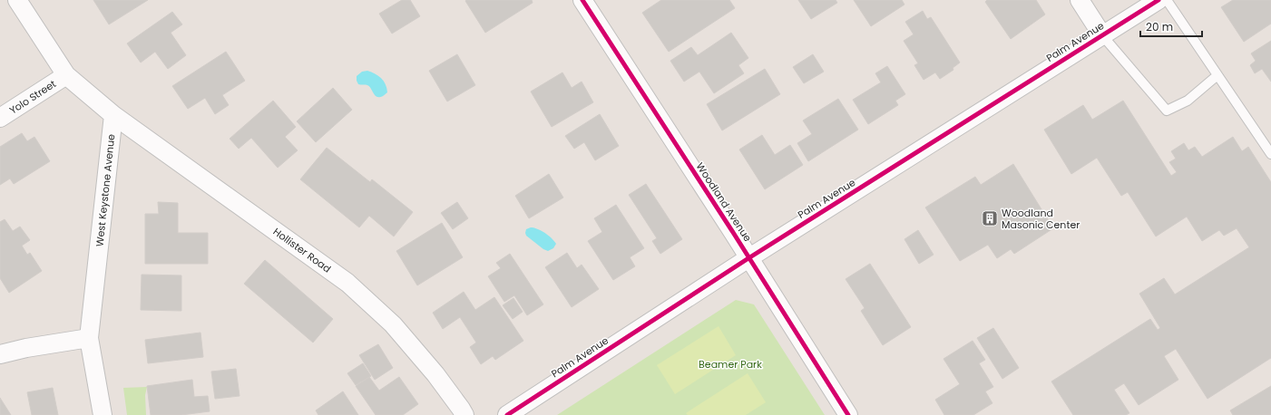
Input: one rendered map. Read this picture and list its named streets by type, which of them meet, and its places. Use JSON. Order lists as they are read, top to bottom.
{
  "streets": {
    "street": [
      "Palm Avenue",
      "Yolo Street",
      "West Keystone Avenue",
      "Woodland Avenue",
      "Hollister Road"
    ]
  },
  "crossings": [
    ["Palm Avenue", "Woodland Avenue"],
    ["West Keystone Avenue", "Hollister Road"]
  ],
  "parks": ["Beamer Park"],
  "places": {
    "building": ["Woodland Masonic Center"]
  },
  "scale_bar": "20 m"
}
